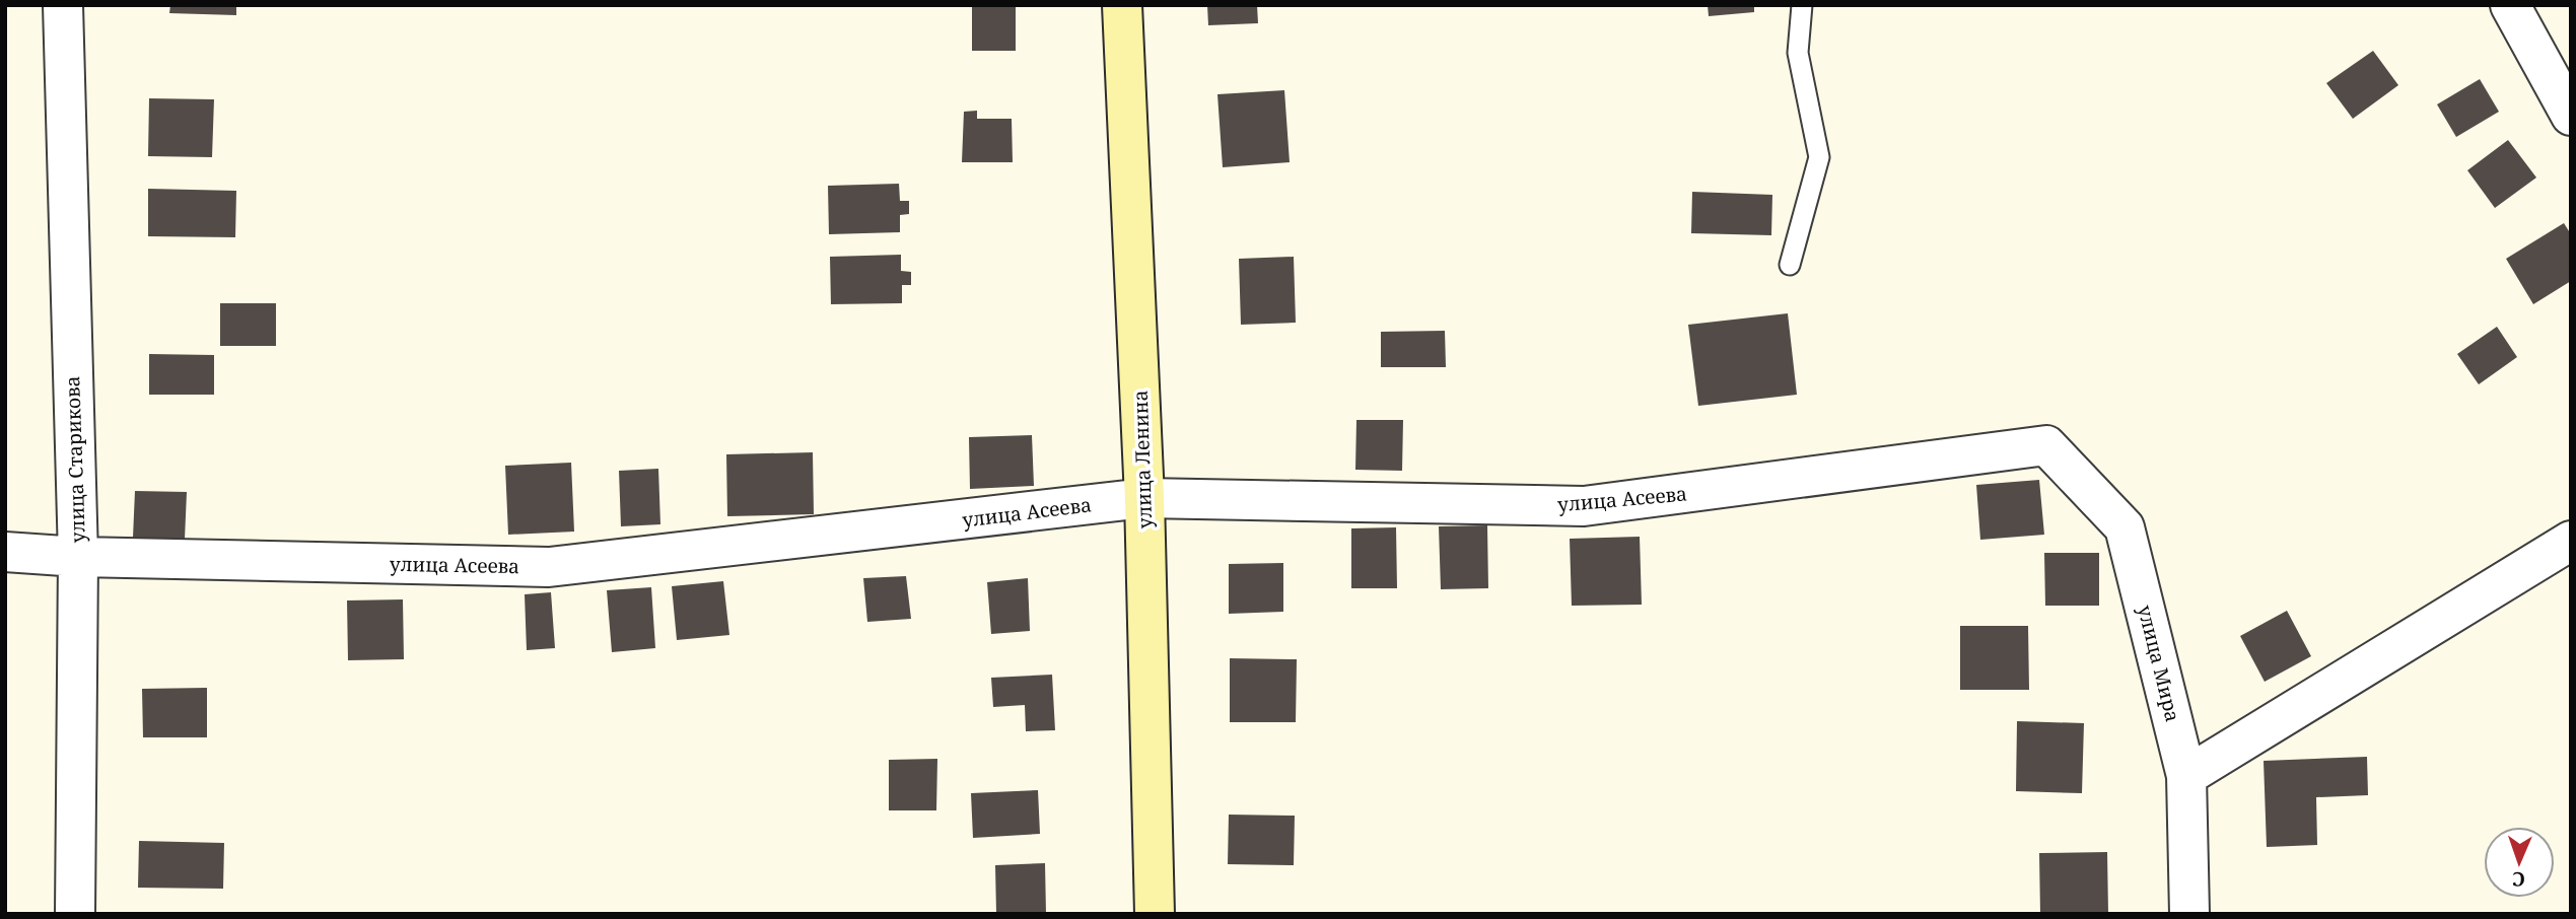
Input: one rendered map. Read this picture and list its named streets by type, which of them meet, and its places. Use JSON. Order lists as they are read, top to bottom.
{
  "streets": {
    "street": [
      "улица Старикова",
      "улица Ленина",
      "улица Асеева",
      "улица Мира"
    ]
  },
  "crossings": [
    ["улица Старикова", "улица Асеева"],
    ["улица Ленина", "улица Асеева"],
    ["улица Асеева", "улица Мира"]
  ],
  "north": "bottom"
}
